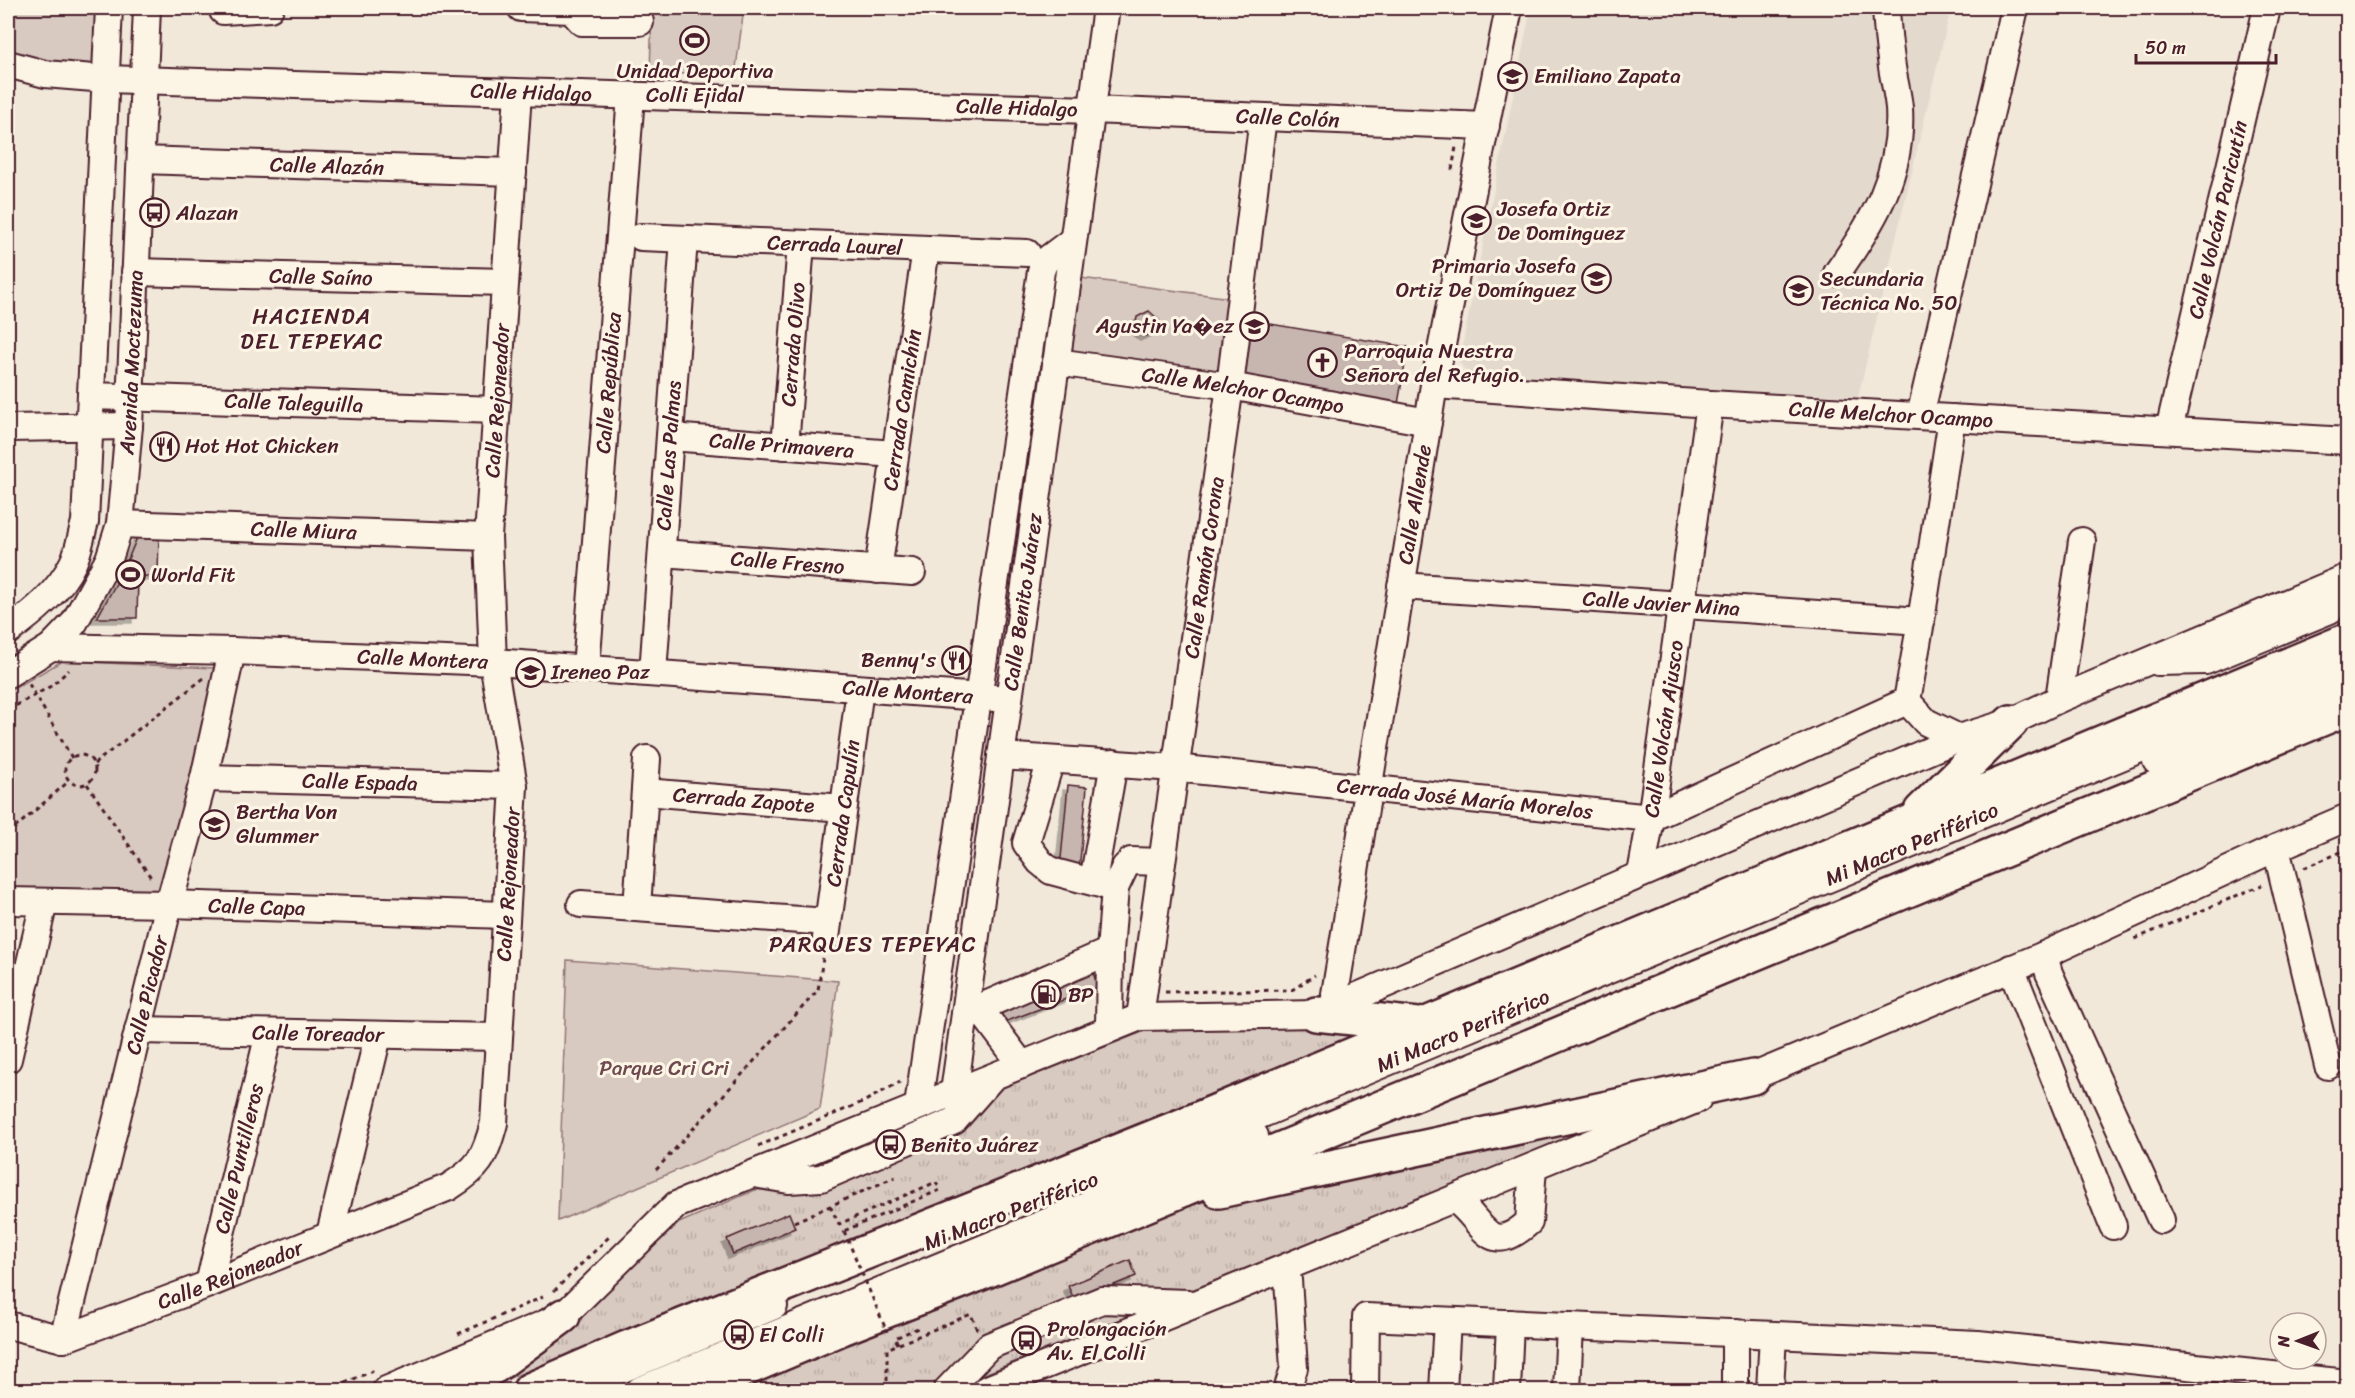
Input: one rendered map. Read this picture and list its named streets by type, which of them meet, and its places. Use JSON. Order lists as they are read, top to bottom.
{
  "streets": {
    "street": [
      "Calle Hidalgo",
      "Calle Colón",
      "Calle Alazán",
      "Calle Volcán Paricutín",
      "Cerrada Laurel",
      "Calle Saíno",
      "Cerrada Olivo",
      "Avenida Moctezuma",
      "Calle República",
      "Calle Melchor Ocampo",
      "Calle Rejoneador",
      "Calle Taleguilla",
      "Cerrada Camichín",
      "Calle Primavera",
      "Calle Las Palmas",
      "Calle Allende",
      "Calle Miura",
      "Calle Fresno",
      "Calle Ramón Corona",
      "Calle Benito Juárez",
      "Calle Javier Mina",
      "Calle Montera",
      "Calle Volcán Ajusco",
      "Calle Espada",
      "Cerrada José María Morelos",
      "Cerrada Zapote",
      "Cerrada Capulín",
      "Mi Macro Periférico",
      "Calle Capa",
      "Calle Picador",
      "Calle Toreador",
      "Calle Puntilleros"
    ]
  },
  "crossings": [
    ["Calle Hidalgo", "Calle Colón"],
    ["Calle Hidalgo", "Avenida Moctezuma"],
    ["Calle Hidalgo", "Calle República"],
    ["Calle Hidalgo", "Calle Rejoneador"],
    ["Calle Hidalgo", "Calle Benito Juárez"],
    ["Calle Colón", "Calle Allende"],
    ["Calle Colón", "Calle Ramón Corona"],
    ["Calle Colón", "Calle Benito Juárez"],
    ["Calle Alazán", "Avenida Moctezuma"],
    ["Calle Alazán", "Calle Rejoneador"],
    ["Calle Volcán Paricutín", "Calle Melchor Ocampo"],
    ["Cerrada Laurel", "Cerrada Olivo"],
    ["Cerrada Laurel", "Cerrada Camichín"],
    ["Cerrada Laurel", "Calle Las Palmas"],
    ["Cerrada Laurel", "Calle Benito Juárez"],
    ["Calle Saíno", "Avenida Moctezuma"],
    ["Calle Saíno", "Calle Rejoneador"],
    ["Cerrada Olivo", "Calle Primavera"],
    ["Avenida Moctezuma", "Calle Taleguilla"],
    ["Avenida Moctezuma", "Calle Miura"],
    ["Avenida Moctezuma", "Calle Montera"],
    ["Calle República", "Calle Montera"],
    ["Calle Melchor Ocampo", "Calle Allende"],
    ["Calle Melchor Ocampo", "Calle Ramón Corona"],
    ["Calle Melchor Ocampo", "Calle Benito Juárez"],
    ["Calle Melchor Ocampo", "Calle Volcán Ajusco"],
    ["Calle Rejoneador", "Calle Taleguilla"],
    ["Calle Rejoneador", "Calle Miura"],
    ["Calle Rejoneador", "Calle Montera"],
    ["Calle Rejoneador", "Calle Espada"],
    ["Calle Rejoneador", "Calle Capa"],
    ["Calle Rejoneador", "Calle Picador"],
    ["Calle Rejoneador", "Calle Toreador"],
    ["Calle Rejoneador", "Calle Puntilleros"],
    ["Cerrada Camichín", "Calle Primavera"],
    ["Cerrada Camichín", "Calle Fresno"],
    ["Calle Primavera", "Calle Las Palmas"],
    ["Calle Las Palmas", "Calle Fresno"],
    ["Calle Las Palmas", "Calle Montera"],
    ["Calle Allende", "Calle Javier Mina"],
    ["Calle Allende", "Cerrada José María Morelos"],
    ["Calle Ramón Corona", "Cerrada José María Morelos"],
    ["Calle Benito Juárez", "Calle Montera"],
    ["Calle Benito Juárez", "Cerrada José María Morelos"],
    ["Calle Javier Mina", "Calle Volcán Ajusco"],
    ["Calle Montera", "Cerrada Capulín"],
    ["Calle Montera", "Calle Picador"],
    ["Calle Volcán Ajusco", "Cerrada José María Morelos"],
    ["Calle Espada", "Calle Picador"],
    ["Cerrada Zapote", "Cerrada Capulín"],
    ["Calle Capa", "Calle Picador"],
    ["Calle Picador", "Calle Toreador"],
    ["Calle Toreador", "Calle Puntilleros"]
  ],
  "districts": ["HACIENDA DEL TEPEYAC", "PARQUES TEPEYAC"],
  "parks": ["Parque Cri Cri"],
  "places": {
    "sports": ["Unidad Deportiva Colli Ejidal", "World Fit"],
    "school or university": [
      "Emiliano Zapata",
      "Josefa Ortiz De Dominguez",
      "Primaria Josefa Ortiz De Domínguez",
      "Secundaria Técnica No. 50",
      "Agustin Ya�ez",
      "Ireneo Paz",
      "Bertha Von Glummer"
    ],
    "bus stop": [
      "Alazan",
      "Benito Juárez",
      "El Colli",
      "Prolongación Av. El Colli"
    ],
    "church": ["Parroquia Nuestra Señora del Refugio."],
    "restaurant": ["Hot Hot Chicken", "Benny's"],
    "fuel station": ["BP"]
  },
  "scale_bar": "50 m",
  "north": "left"
}
